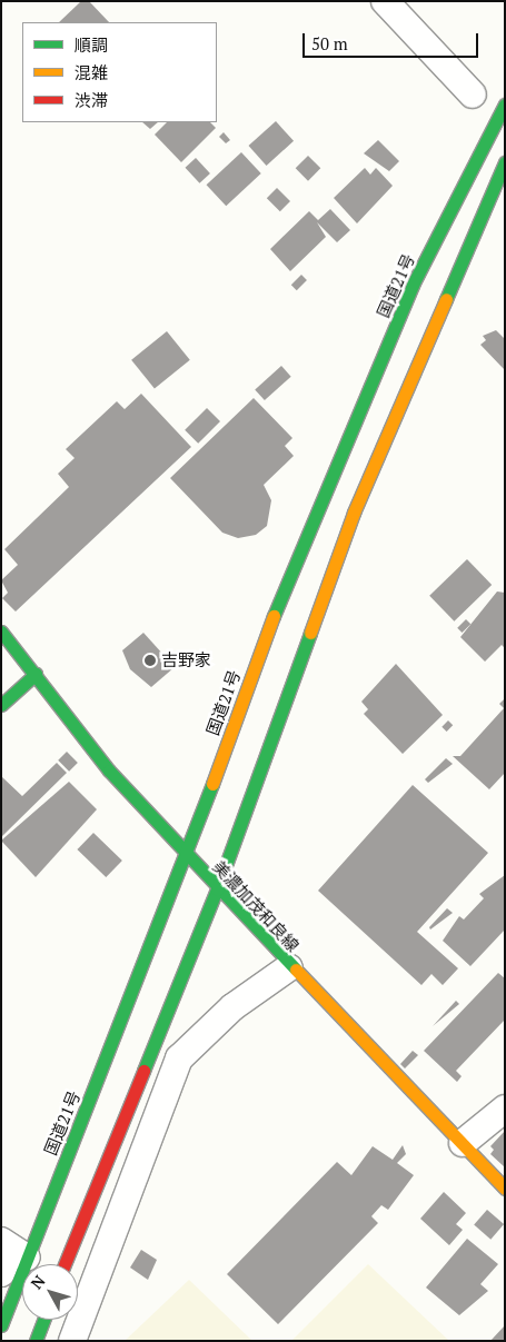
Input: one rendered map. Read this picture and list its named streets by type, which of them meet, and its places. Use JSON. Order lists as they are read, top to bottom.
{
  "streets": {
    "main road": ["国道21号", "美濃加茂和良線"]
  },
  "crossings": [
    ["国道21号", "美濃加茂和良線"]
  ],
  "places": ["吉野家"],
  "legend": ["順調", "混雑", "渋滞"],
  "scale_bar": "50 m",
  "north": "top left"
}
